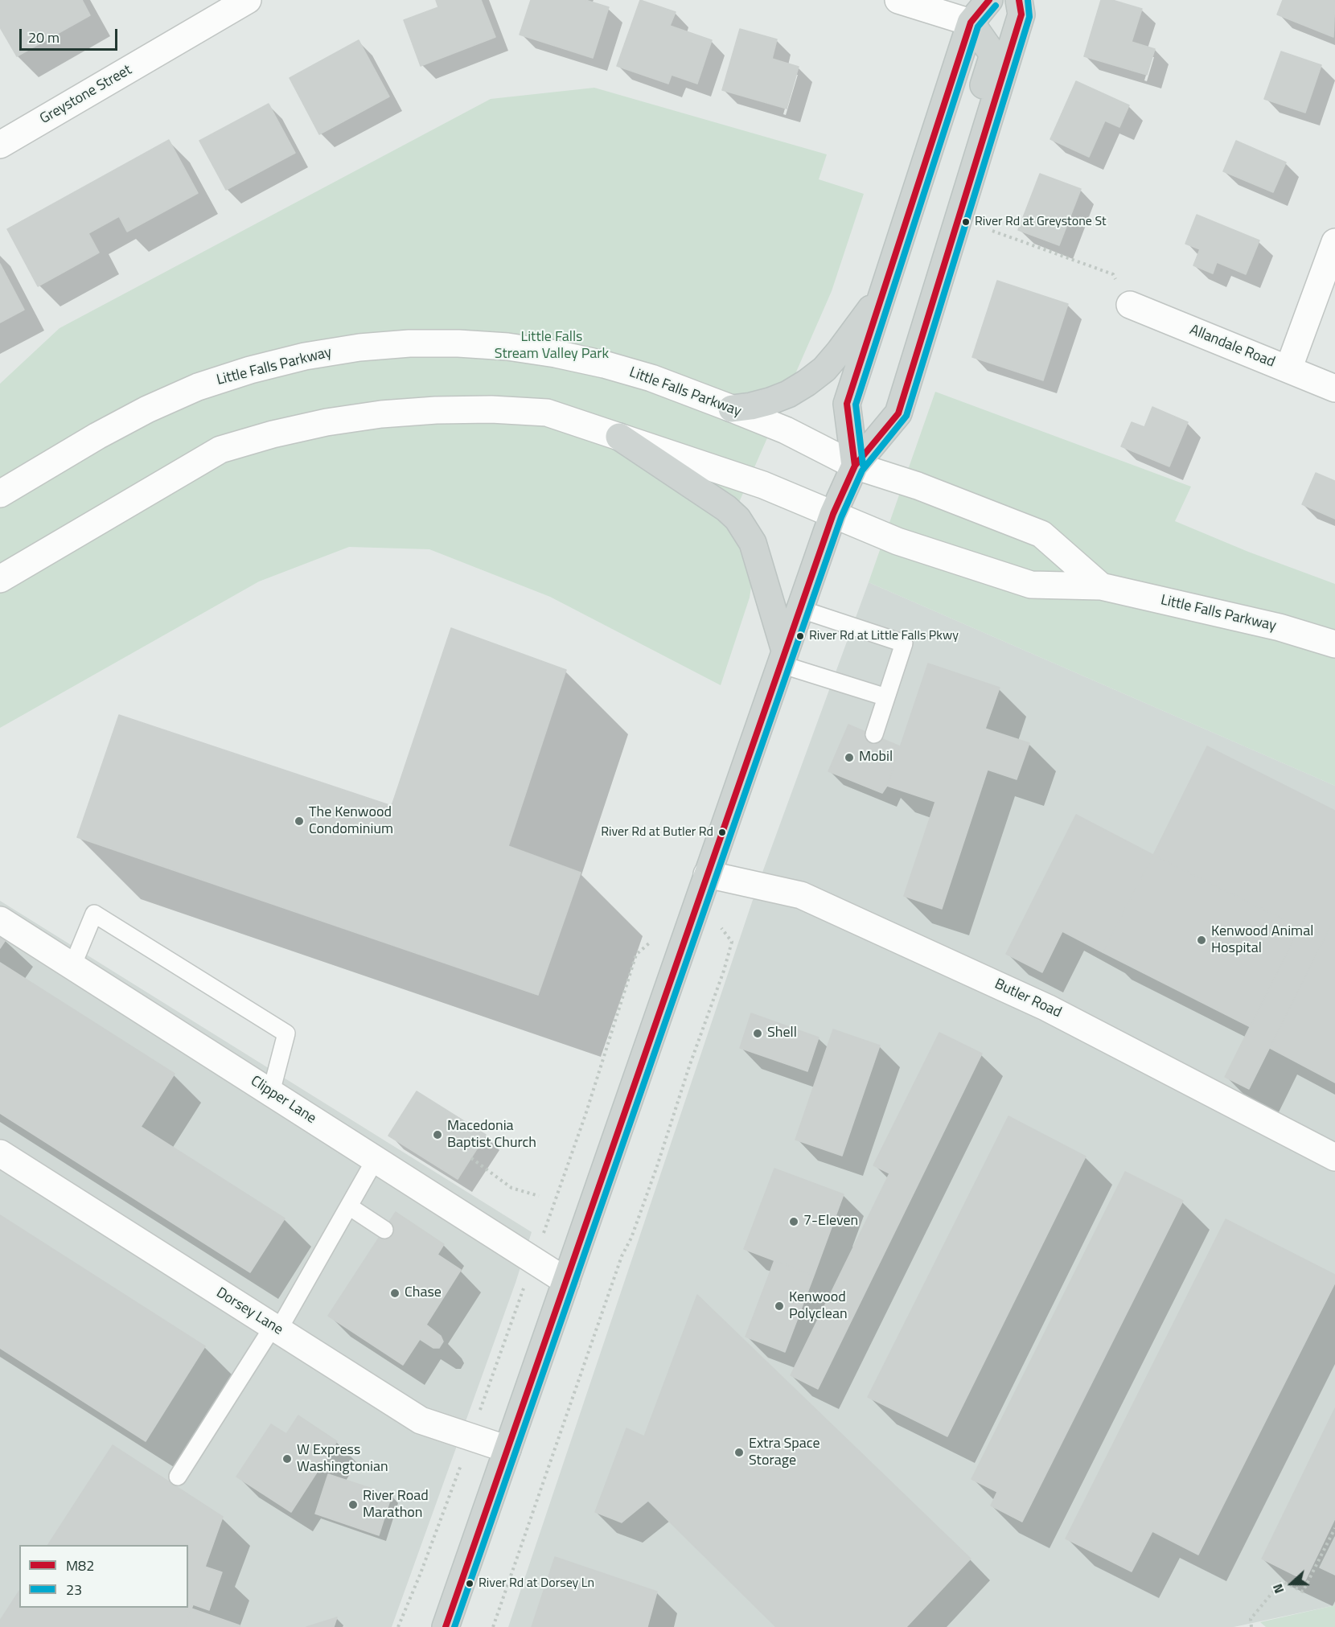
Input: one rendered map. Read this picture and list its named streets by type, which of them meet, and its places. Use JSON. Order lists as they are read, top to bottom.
{
  "streets": {
    "street": [
      "Greystone Street",
      "Allandale Road",
      "Little Falls Parkway",
      "Butler Road",
      "Clipper Lane",
      "Dorsey Lane"
    ]
  },
  "parks": ["Little Falls Stream Valley Park"],
  "places": [
    "River Rd at Greystone St",
    "River Rd at Little Falls Pkwy",
    "Mobil",
    "The Kenwood Condominium",
    "River Rd at Butler Rd",
    "Kenwood Animal Hospital",
    "Shell",
    "Macedonia Baptist Church",
    "7-Eleven",
    "Chase",
    "Kenwood Polyclean",
    "Extra Space Storage",
    "W Express Washingtonian",
    "River Road Marathon",
    "River Rd at Dorsey Ln"
  ],
  "lines": ["transit line M82", "transit line 23"],
  "legend": ["M82", "23"],
  "scale_bar": "20 m",
  "north": "left"
}
